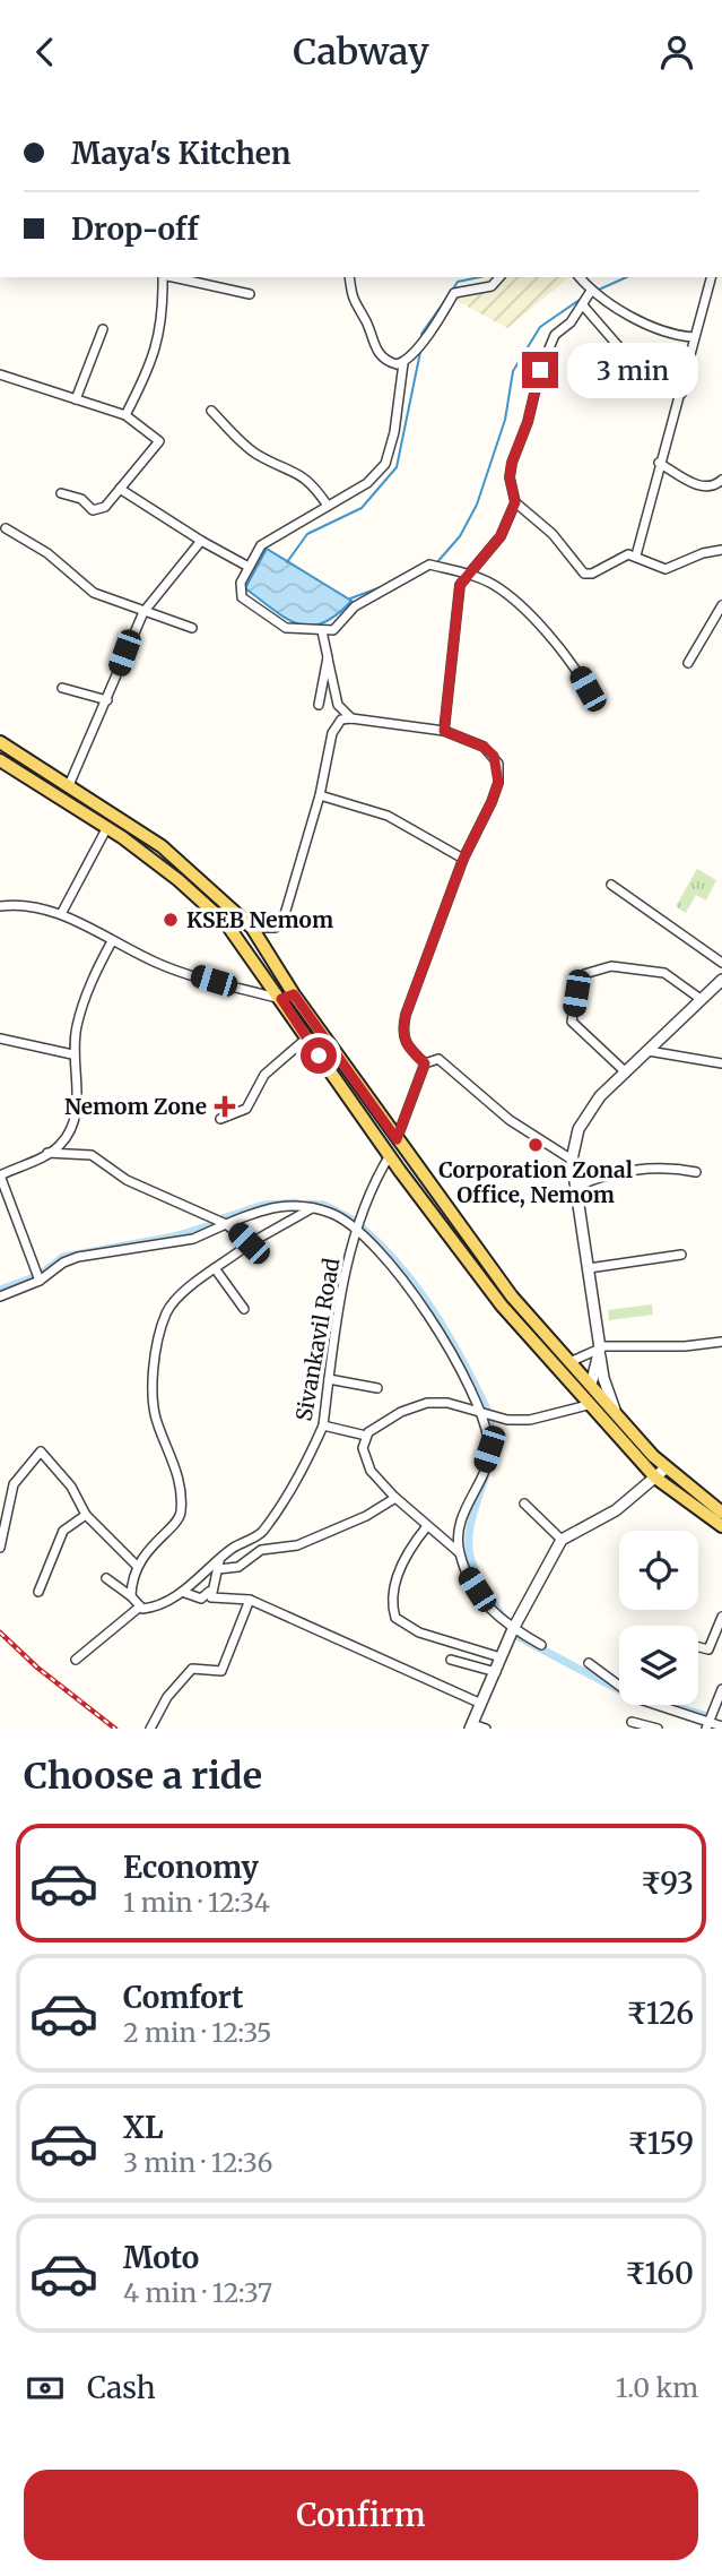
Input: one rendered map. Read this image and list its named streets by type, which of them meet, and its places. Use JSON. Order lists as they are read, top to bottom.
{
  "streets": {
    "street": ["Sivankavil Road"]
  },
  "places": {
    "other": ["KSEB Nemom", "Corporation Zonal Office, Nemom"],
    "health": ["Nemom Zone"]
  },
  "page": {
    "header": "Cabway",
    "banner": ["Maya's Kitchen", "Drop-off"],
    "bubble": "3 min",
    "heading": "Choose a ride",
    "list": [
      {
        "name": "Economy",
        "note": "1 min · 12:34",
        "value": "₹93"
      },
      {
        "name": "Comfort",
        "note": "2 min · 12:35",
        "value": "₹126"
      },
      {
        "name": "XL",
        "note": "3 min · 12:36",
        "value": "₹159"
      },
      {
        "name": "Moto",
        "note": "4 min · 12:37",
        "value": "₹160"
      }
    ],
    "pay": ["Cash", "1.0 km"],
    "buttons": "Confirm"
  }
}
